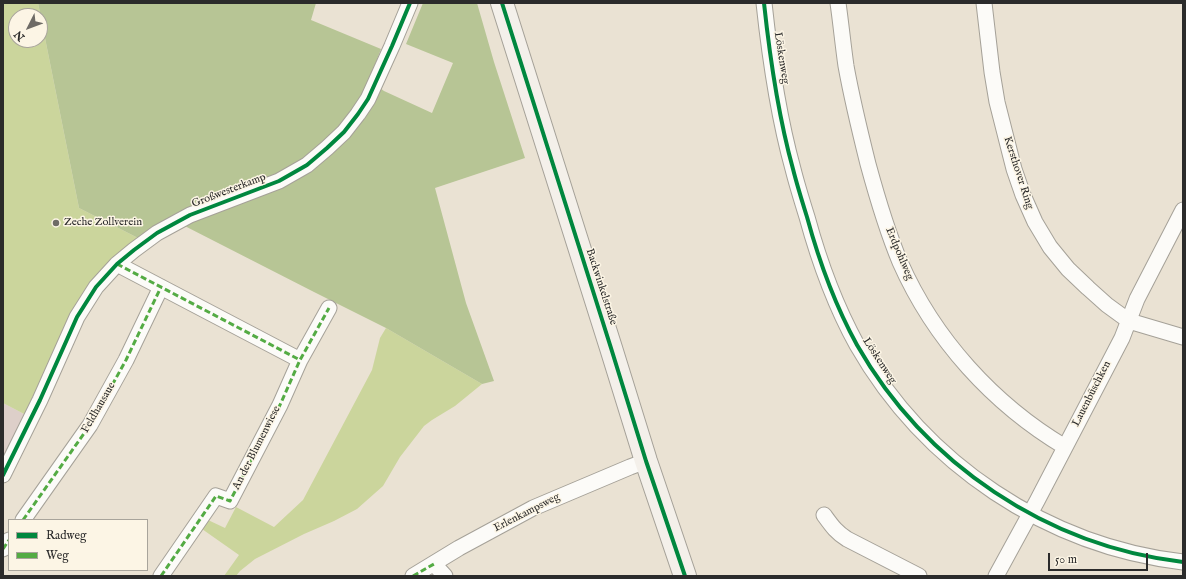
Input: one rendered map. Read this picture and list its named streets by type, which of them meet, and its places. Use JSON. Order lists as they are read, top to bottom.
{
  "streets": {
    "main road": ["Backwinkelstraße"],
    "street": [
      "Löskenweg",
      "Kersthover Ring",
      "Großwesterkamp",
      "Erdpohlweg",
      "Lauenbüschken",
      "Feldhausaue",
      "An der Blumenwiese",
      "Erlenkampsweg"
    ]
  },
  "crossings": [
    ["Löskenweg", "Lauenbüschken"],
    ["Kersthover Ring", "Lauenbüschken"],
    ["Erdpohlweg", "Lauenbüschken"],
    ["Backwinkelstraße", "Erlenkampsweg"]
  ],
  "places": ["Zeche Zollverein"],
  "legend": ["Radweg", "Weg"],
  "scale_bar": "50 m",
  "north": "bottom left"
}
